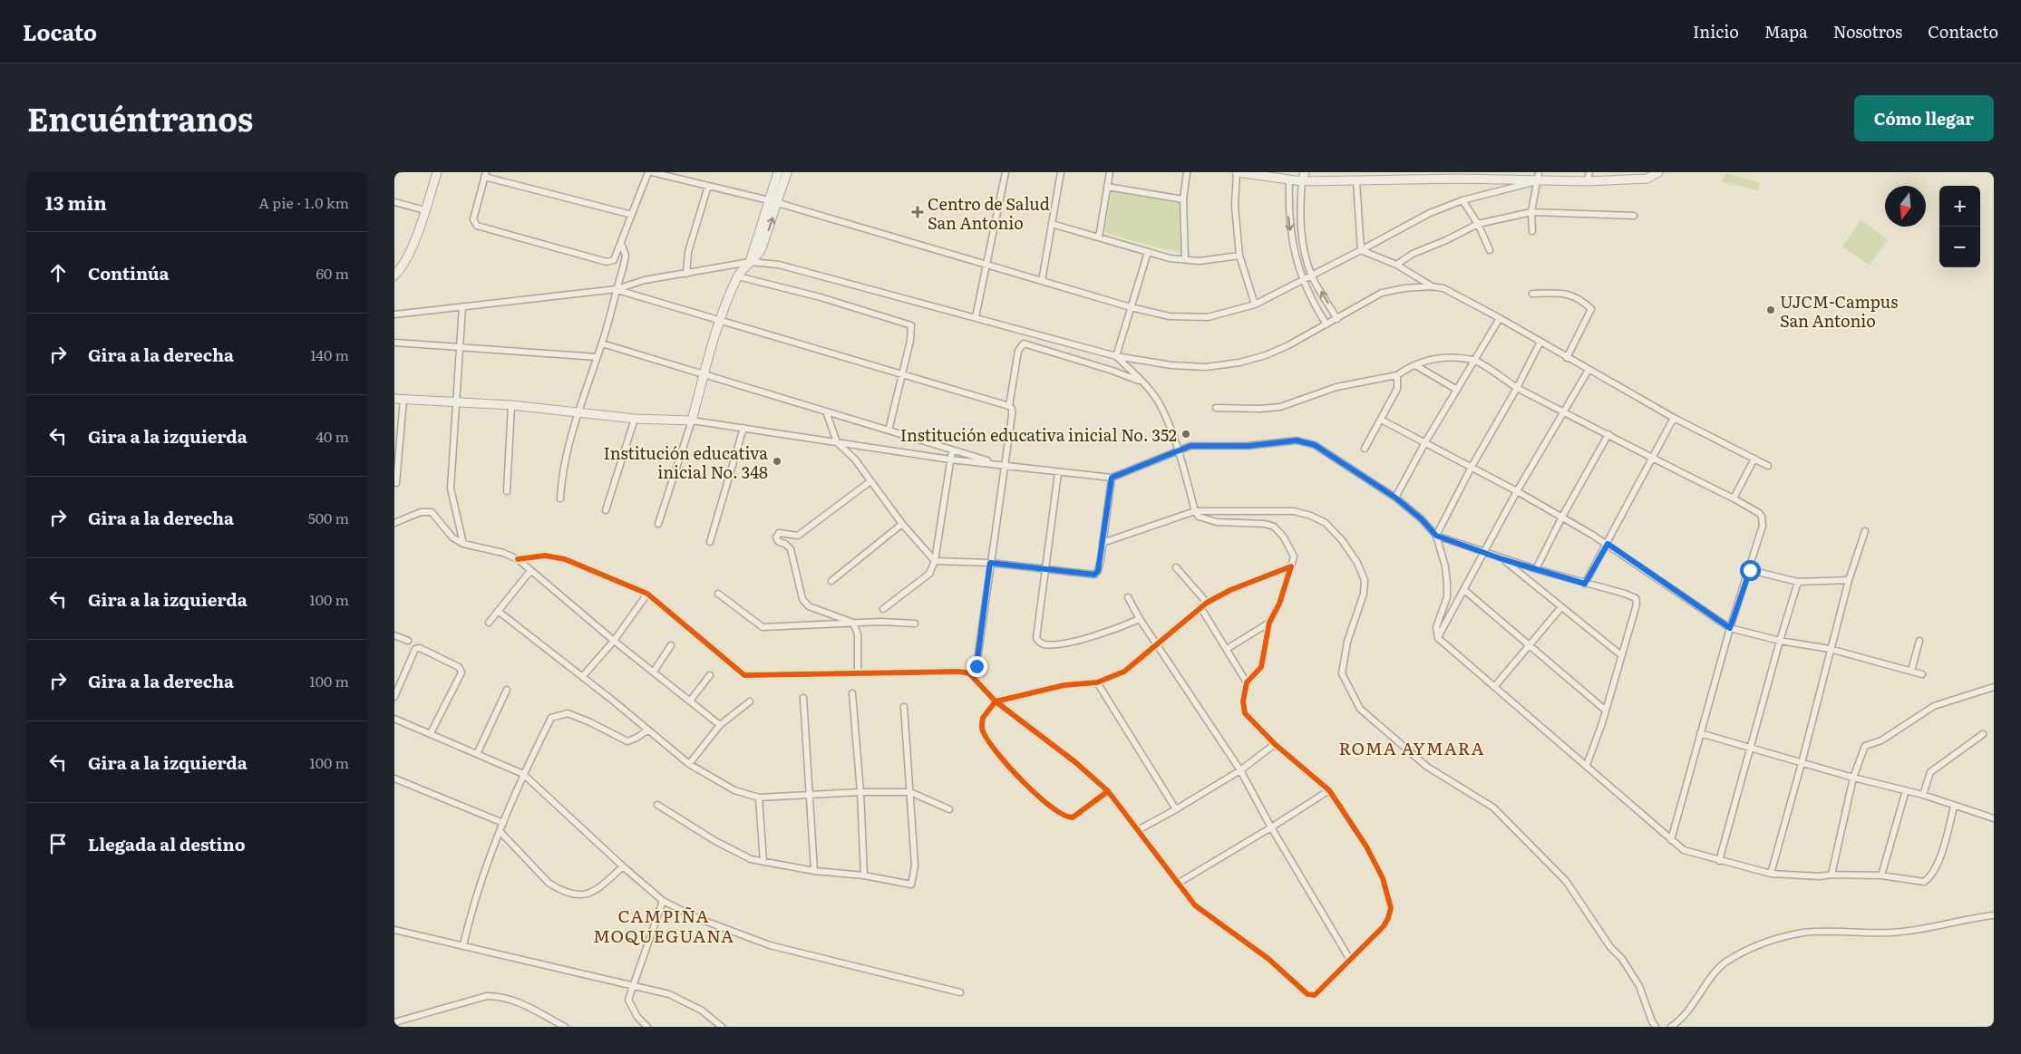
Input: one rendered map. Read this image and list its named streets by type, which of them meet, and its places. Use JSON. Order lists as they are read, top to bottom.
{
  "districts": ["ROMA AYMARA", "CAMPIÑA MOQUEGUANA"],
  "places": {
    "health": ["Centro de Salud San Antonio"],
    "other": ["UJCM-Campus San Antonio", "Institución educativa inicial No. 352", "Institución educativa inicial No. 348"]
  },
  "north": "bottom",
  "page": {
    "header": "Locato",
    "nav": [
      "Inicio",
      "Mapa",
      "Nosotros",
      "Contacto"
    ],
    "title": "Encuéntranos",
    "buttons": "Cómo llegar",
    "heading": ["13 min", "A pie · 1.0 km"],
    "map_buttons": ["+", "−"],
    "list": [
      ["Continúa", "60 m"],
      ["Gira a la derecha", "140 m"],
      ["Gira a la izquierda", "40 m"],
      ["Gira a la derecha", "500 m"],
      ["Gira a la izquierda", "100 m"],
      ["Gira a la derecha", "100 m"],
      ["Gira a la izquierda", "100 m"],
      "Llegada al destino"
    ]
  }
}
